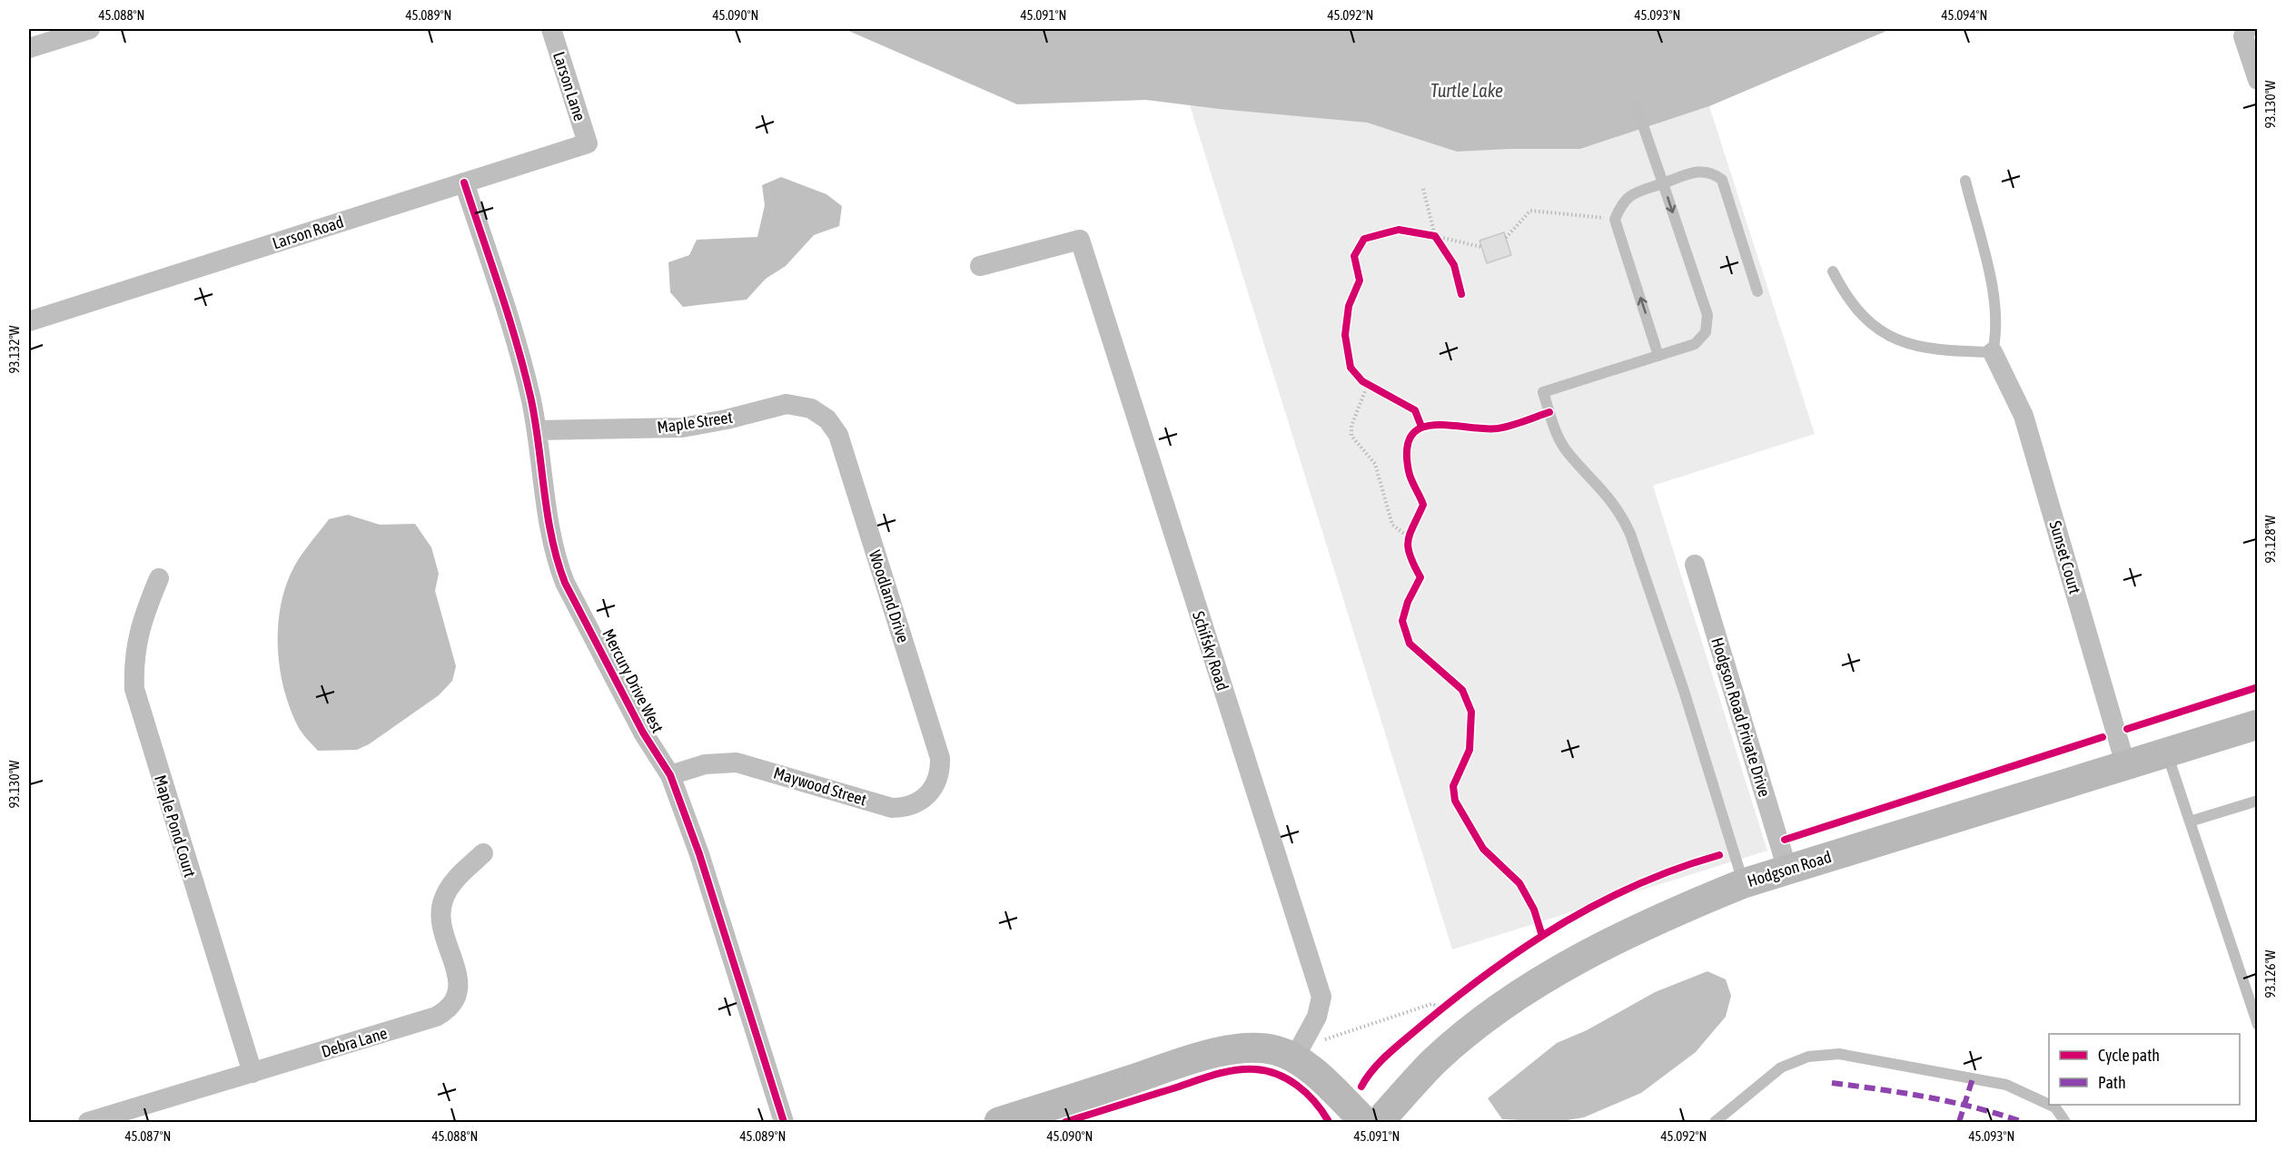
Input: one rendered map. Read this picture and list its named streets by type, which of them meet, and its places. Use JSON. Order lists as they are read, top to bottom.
{
  "streets": {
    "main road": ["Hodgson Road"],
    "street": [
      "Larson Lane",
      "Larson Road",
      "Maple Street",
      "Sunset Court",
      "Woodland Drive",
      "Schifsky Road",
      "Mercury Drive West",
      "Hodgson Road Private Drive",
      "Maywood Street",
      "Maple Pond Court",
      "Debra Lane"
    ]
  },
  "crossings": [
    ["Larson Lane", "Larson Road"],
    ["Larson Road", "Mercury Drive West"],
    ["Maple Street", "Woodland Drive"],
    ["Maple Street", "Mercury Drive West"],
    ["Sunset Court", "Hodgson Road"],
    ["Woodland Drive", "Maywood Street"],
    ["Mercury Drive West", "Maywood Street"],
    ["Hodgson Road Private Drive", "Hodgson Road"],
    ["Maple Pond Court", "Debra Lane"]
  ],
  "water": ["Turtle Lake"],
  "legend": ["Cycle path", "Path"],
  "coordinates": [
    "45.088°N",
    "45.089°N",
    "45.090°N",
    "45.091°N",
    "45.092°N",
    "45.093°N",
    "45.094°N",
    "93.130°W",
    "93.132°W",
    "93.128°W",
    "93.126°W",
    "45.087°N"
  ]
}
